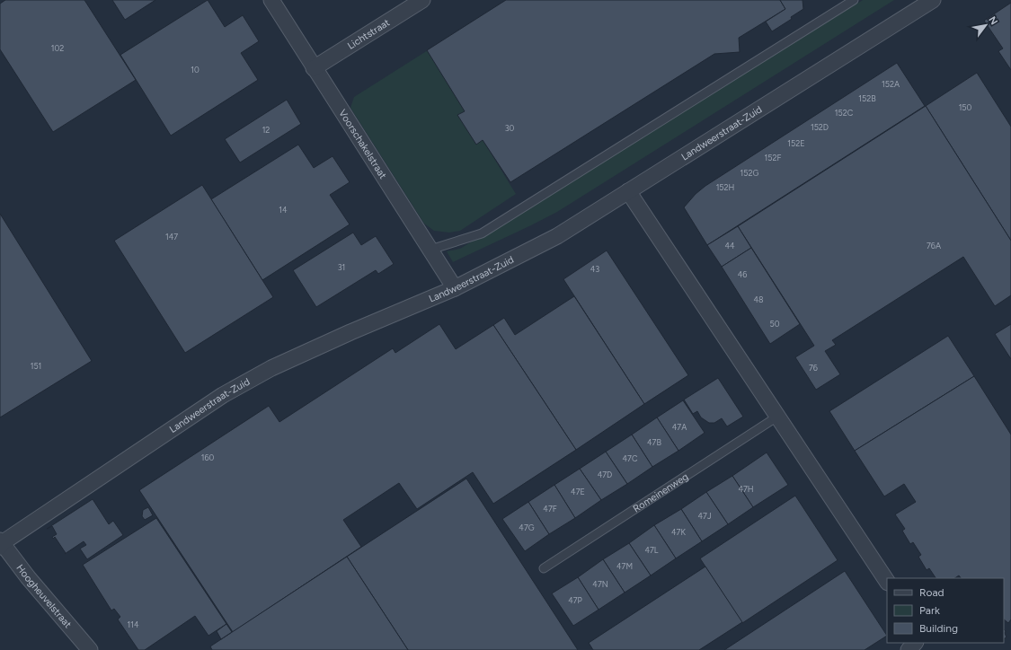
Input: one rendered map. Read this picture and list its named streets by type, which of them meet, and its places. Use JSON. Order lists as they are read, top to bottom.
{
  "streets": {
    "street": [
      "Lichtstraat",
      "Landweerstraat-Zuid",
      "Voorschakelstraat",
      "Hoogheuvelstraat"
    ],
    "lane": ["Romeinenweg"]
  },
  "crossings": [
    ["Lichtstraat", "Voorschakelstraat"],
    ["Landweerstraat-Zuid", "Voorschakelstraat"],
    ["Landweerstraat-Zuid", "Hoogheuvelstraat"]
  ],
  "house_numbers": [
    "102",
    "10",
    "152A",
    "152B",
    "150",
    "152C",
    "152D",
    "30",
    "12",
    "152E",
    "152F",
    "152G",
    "152H",
    "14",
    "147",
    "44",
    "76A",
    "31",
    "43",
    "46",
    "48",
    "50",
    "151",
    "76",
    "47A",
    "47B",
    "160",
    "47C",
    "47D",
    "47H",
    "47E",
    "47F",
    "47J",
    "47G",
    "47K",
    "47L",
    "47M",
    "47N",
    "47P",
    "114"
  ],
  "legend": ["Road", "Park", "Building"],
  "north": "top right"
}
